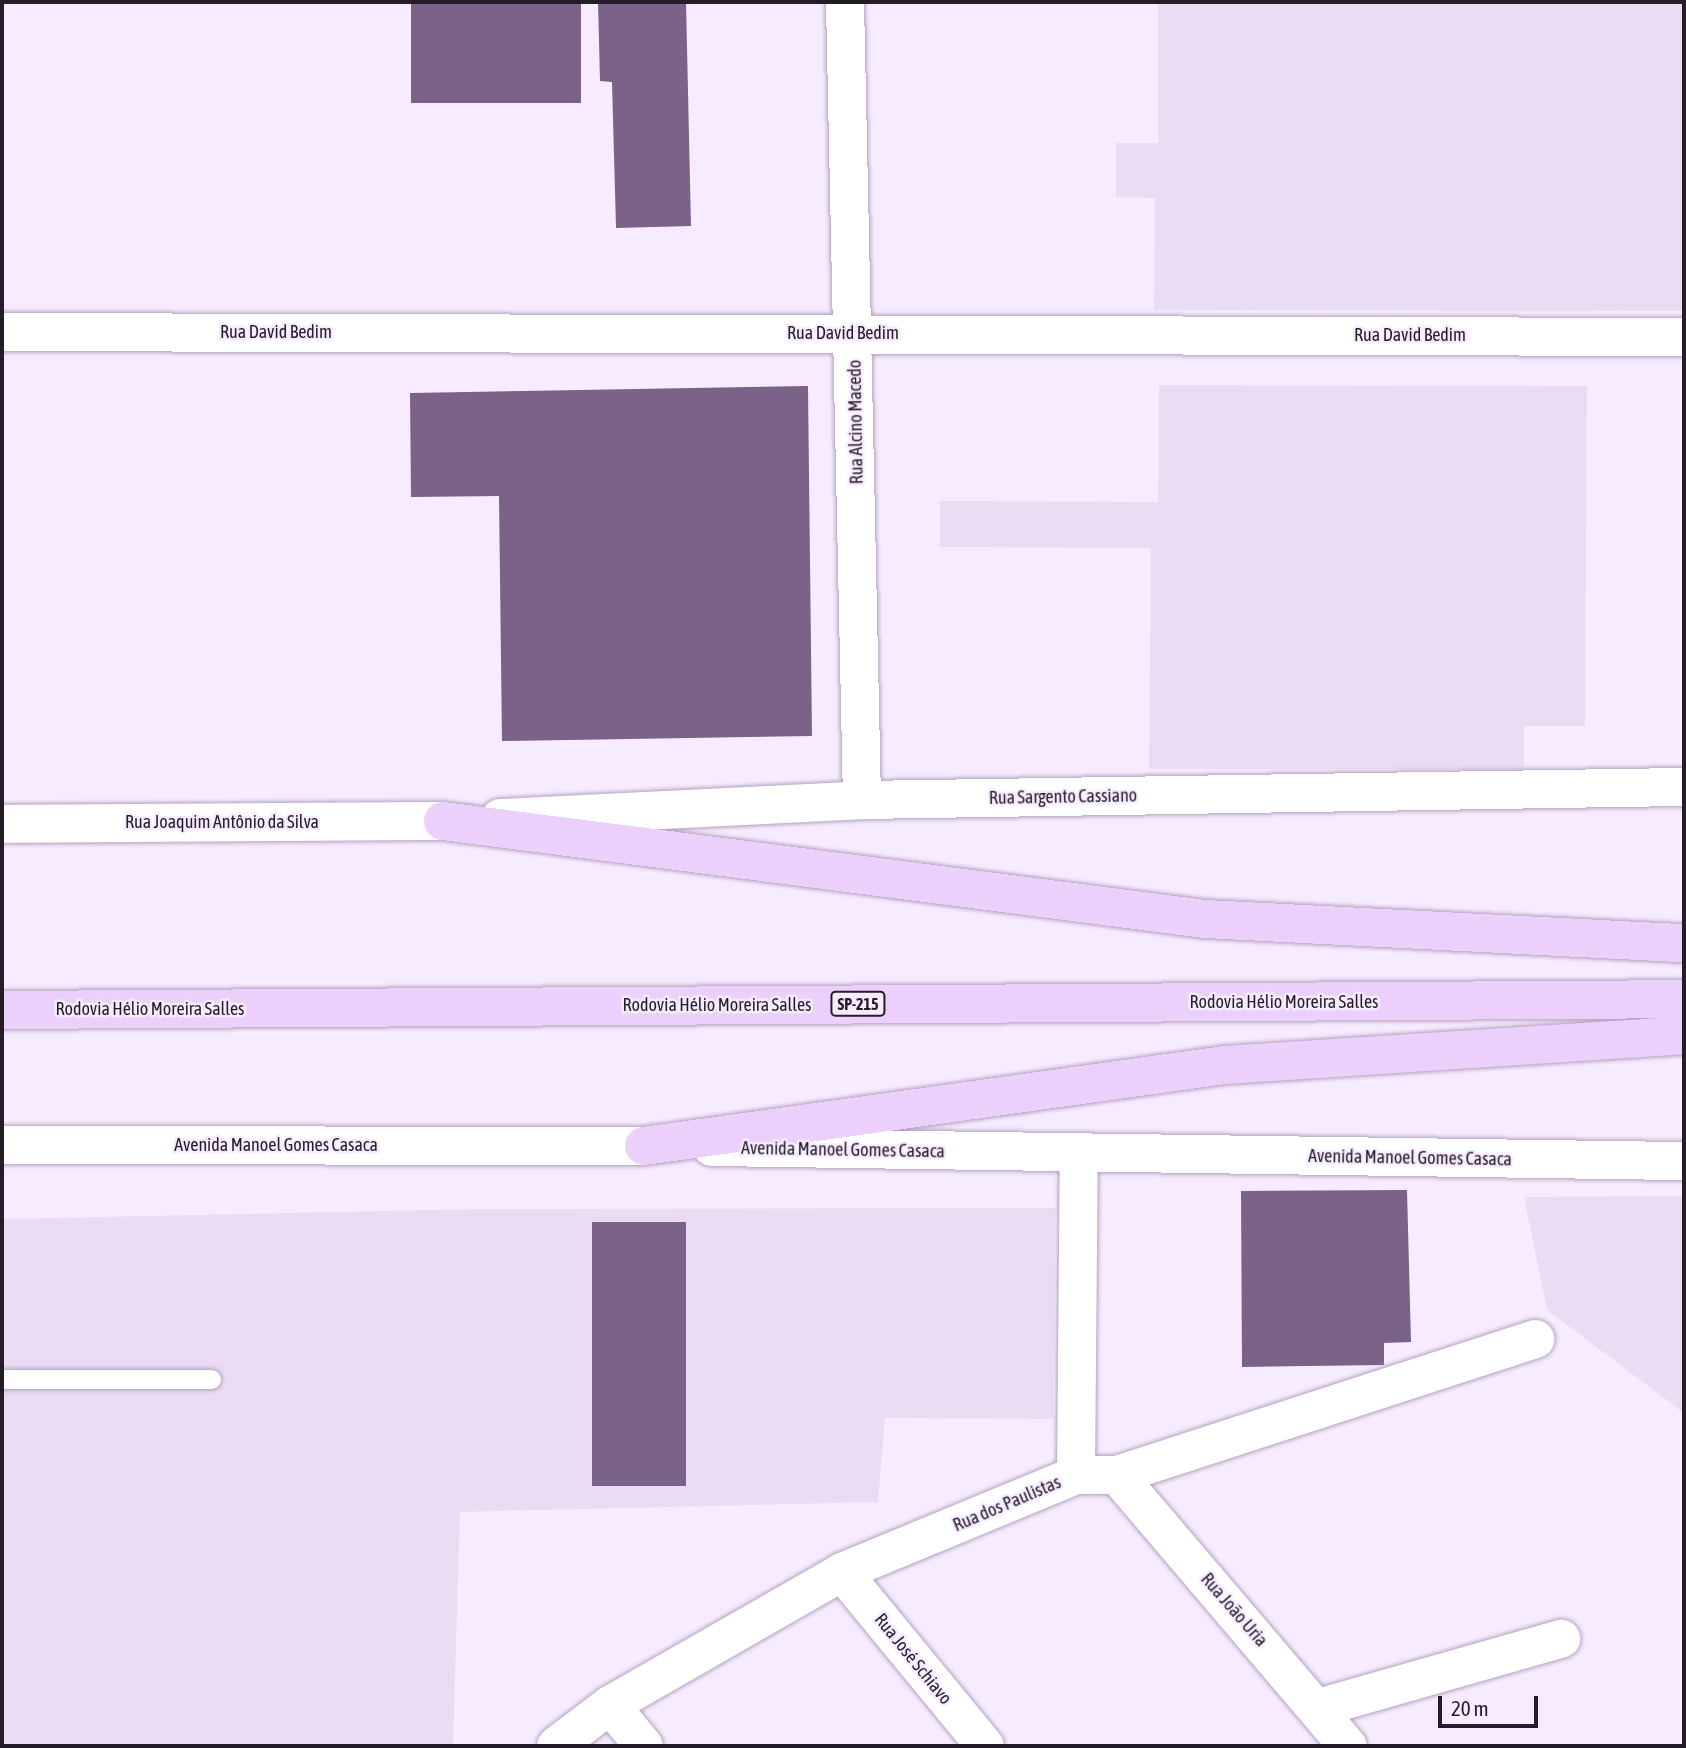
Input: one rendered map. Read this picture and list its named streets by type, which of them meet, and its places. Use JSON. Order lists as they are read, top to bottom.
{
  "streets": {
    "main road": ["Rodovia Hélio Moreira Salles", "SP-215"],
    "street": [
      "Rua David Bedim",
      "Rua Alcino Macedo",
      "Rua Sargento Cassiano",
      "Rua Joaquim Antônio da Silva",
      "Avenida Manoel Gomes Casaca",
      "Rua dos Paulistas",
      "Rua João Uria",
      "Rua José Schiavo"
    ]
  },
  "crossings": [
    ["Rua David Bedim", "Rua Alcino Macedo"],
    ["Rua Alcino Macedo", "Rua Sargento Cassiano"],
    ["Rua Sargento Cassiano", "Rua Joaquim Antônio da Silva"],
    ["Rua dos Paulistas", "Rua João Uria"],
    ["Rua dos Paulistas", "Rua José Schiavo"]
  ],
  "scale_bar": "20 m"
}
